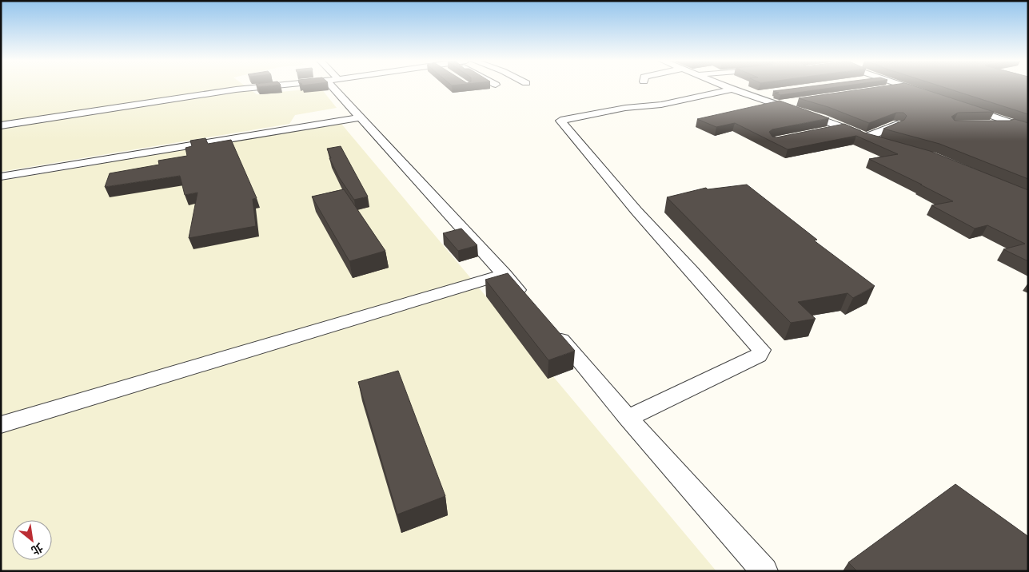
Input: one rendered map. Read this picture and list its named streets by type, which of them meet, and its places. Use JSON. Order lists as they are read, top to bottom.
{
  "north": "bottom right"
}
